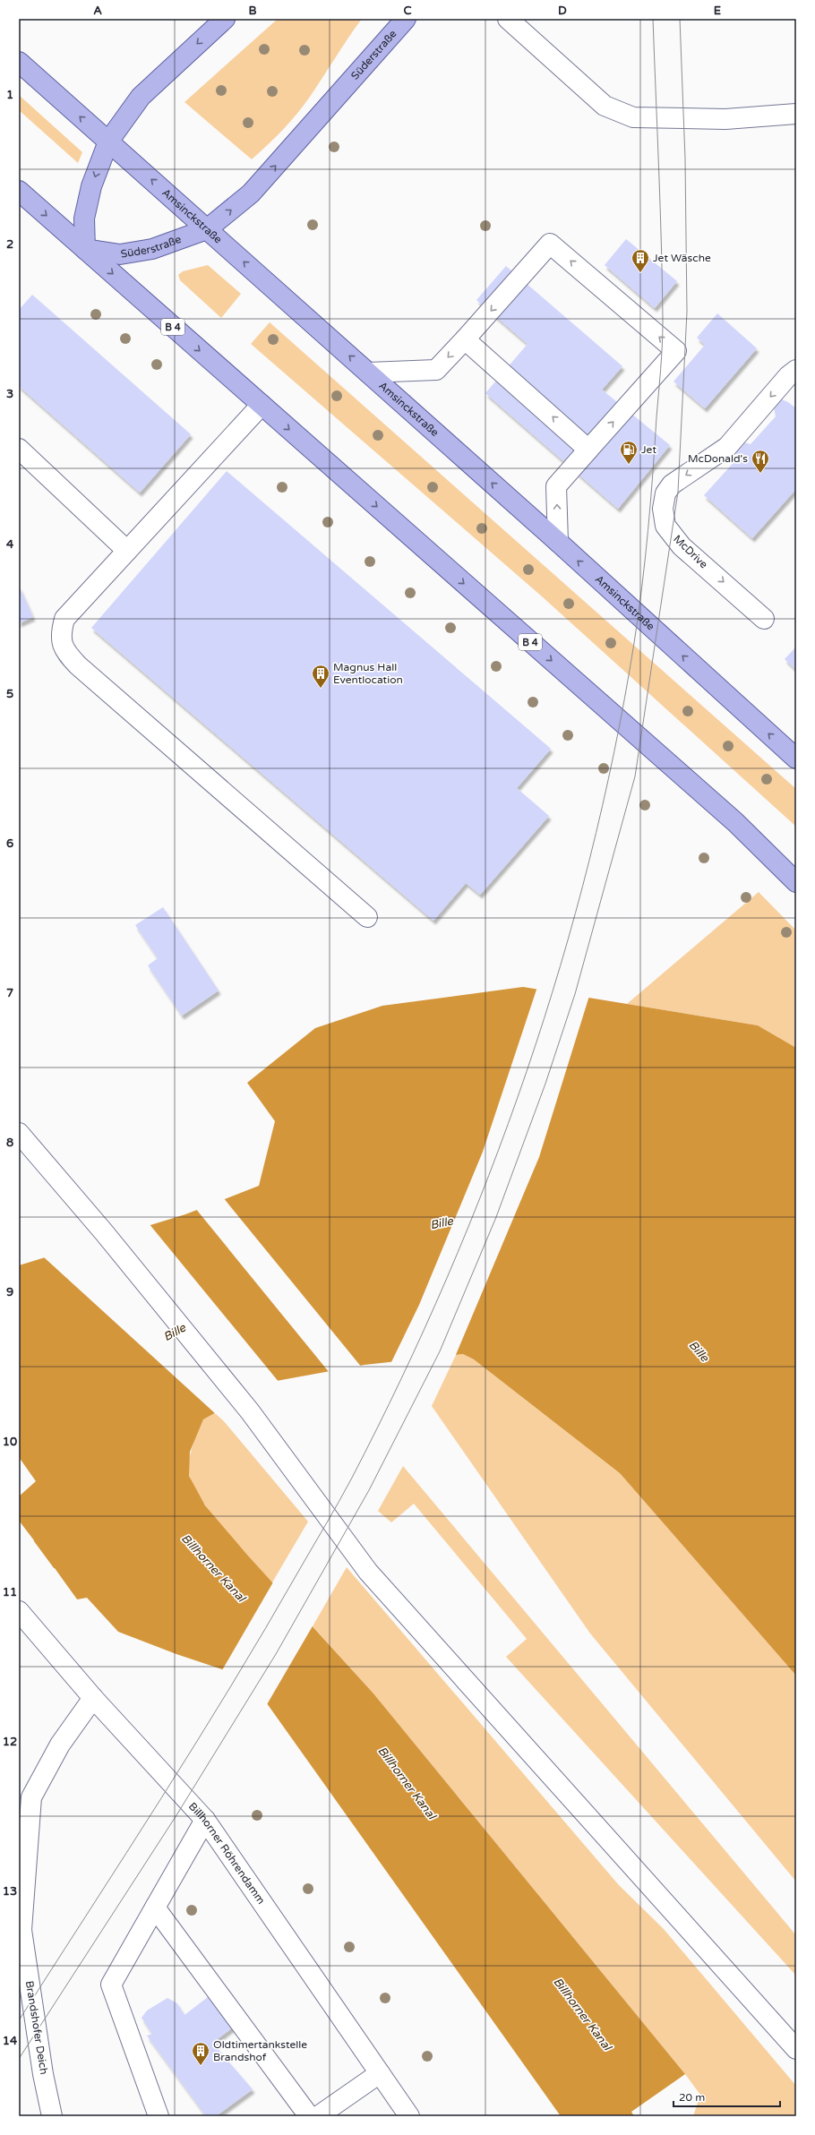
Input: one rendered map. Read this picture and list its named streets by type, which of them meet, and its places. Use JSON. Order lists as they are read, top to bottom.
{
  "streets": {
    "main road": ["Süderstraße", "Amsinckstraße", "B 4"],
    "street": ["McDrive", "Billhorner Röhrendamm", "Brandshofer Deich"]
  },
  "crossings": [
    ["Süderstraße", "Amsinckstraße"],
    ["Süderstraße", "B 4"],
    ["Billhorner Röhrendamm", "Brandshofer Deich"]
  ],
  "water": ["Bille", "Billhorner Kanal"],
  "places": {
    "building": ["Jet Wäsche", "Magnus Hall Eventlocation", "Oldtimertankstelle Brandshof"],
    "fuel station": ["Jet"],
    "restaurant": ["McDonald's"]
  },
  "scale_bar": "20 m",
  "grid": {
    "columns": [
      "A",
      "B",
      "C",
      "D",
      "E"
    ],
    "rows": [
      "1",
      "2",
      "3",
      "4",
      "5",
      "6",
      "7",
      "8",
      "9",
      "10",
      "11",
      "12",
      "13",
      "14"
    ]
  }
}
